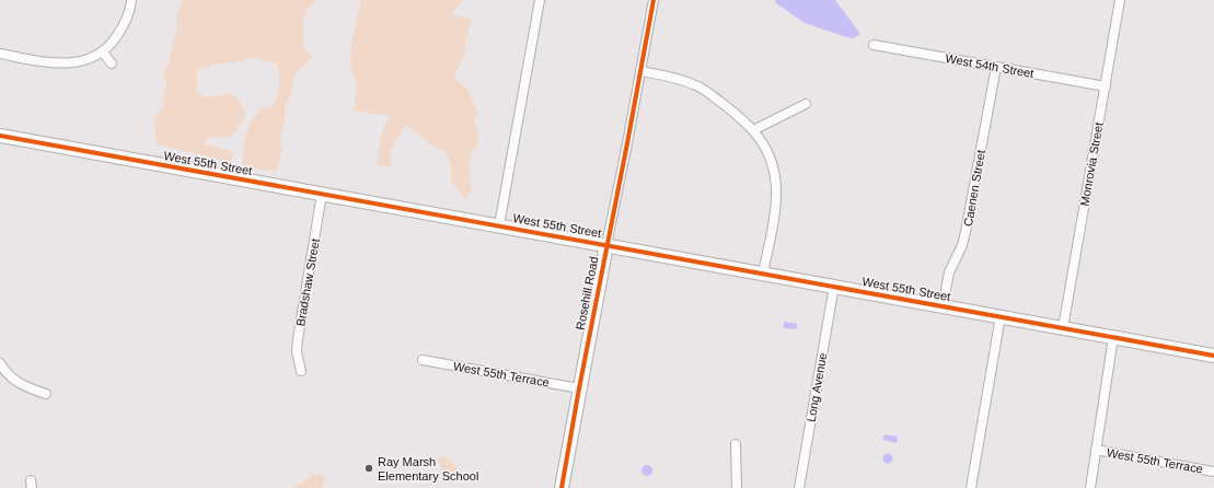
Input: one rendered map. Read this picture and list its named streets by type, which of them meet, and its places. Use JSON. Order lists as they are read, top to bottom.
{
  "streets": {
    "street": [
      "West 54th Street",
      "West 55th Street",
      "Monrovia Street",
      "Caenen Street",
      "Bradshaw Street",
      "Rosehill Road",
      "West 55th Terrace",
      "Long Avenue"
    ]
  },
  "crossings": [
    ["West 54th Street", "Monrovia Street"],
    ["West 54th Street", "Caenen Street"],
    ["West 55th Street", "Monrovia Street"],
    ["West 55th Street", "Caenen Street"],
    ["West 55th Street", "Bradshaw Street"],
    ["West 55th Street", "Rosehill Road"],
    ["West 55th Street", "Long Avenue"],
    ["Rosehill Road", "West 55th Terrace"]
  ],
  "places": ["Ray Marsh Elementary School"]
}
